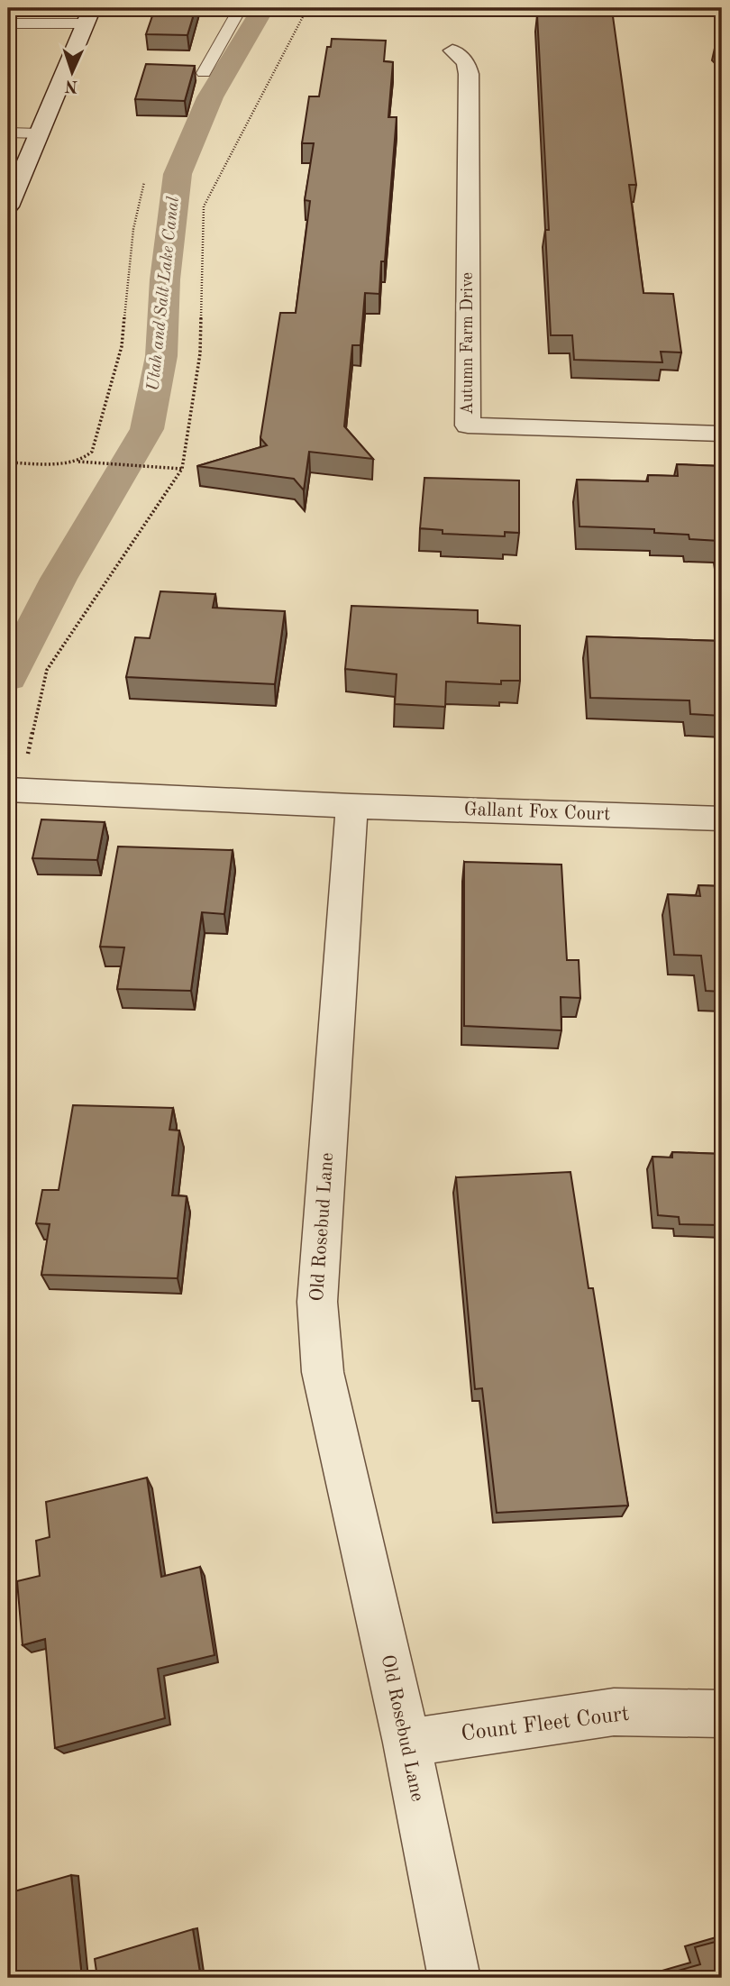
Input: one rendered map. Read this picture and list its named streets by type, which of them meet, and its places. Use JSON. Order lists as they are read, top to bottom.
{
  "streets": {
    "street": [
      "Autumn Farm Drive",
      "Gallant Fox Court",
      "Old Rosebud Lane",
      "Count Fleet Court"
    ]
  },
  "crossings": [
    ["Gallant Fox Court", "Old Rosebud Lane"],
    ["Old Rosebud Lane", "Count Fleet Court"]
  ],
  "water": ["Utah and Salt Lake Canal"],
  "north": "bottom"
}
